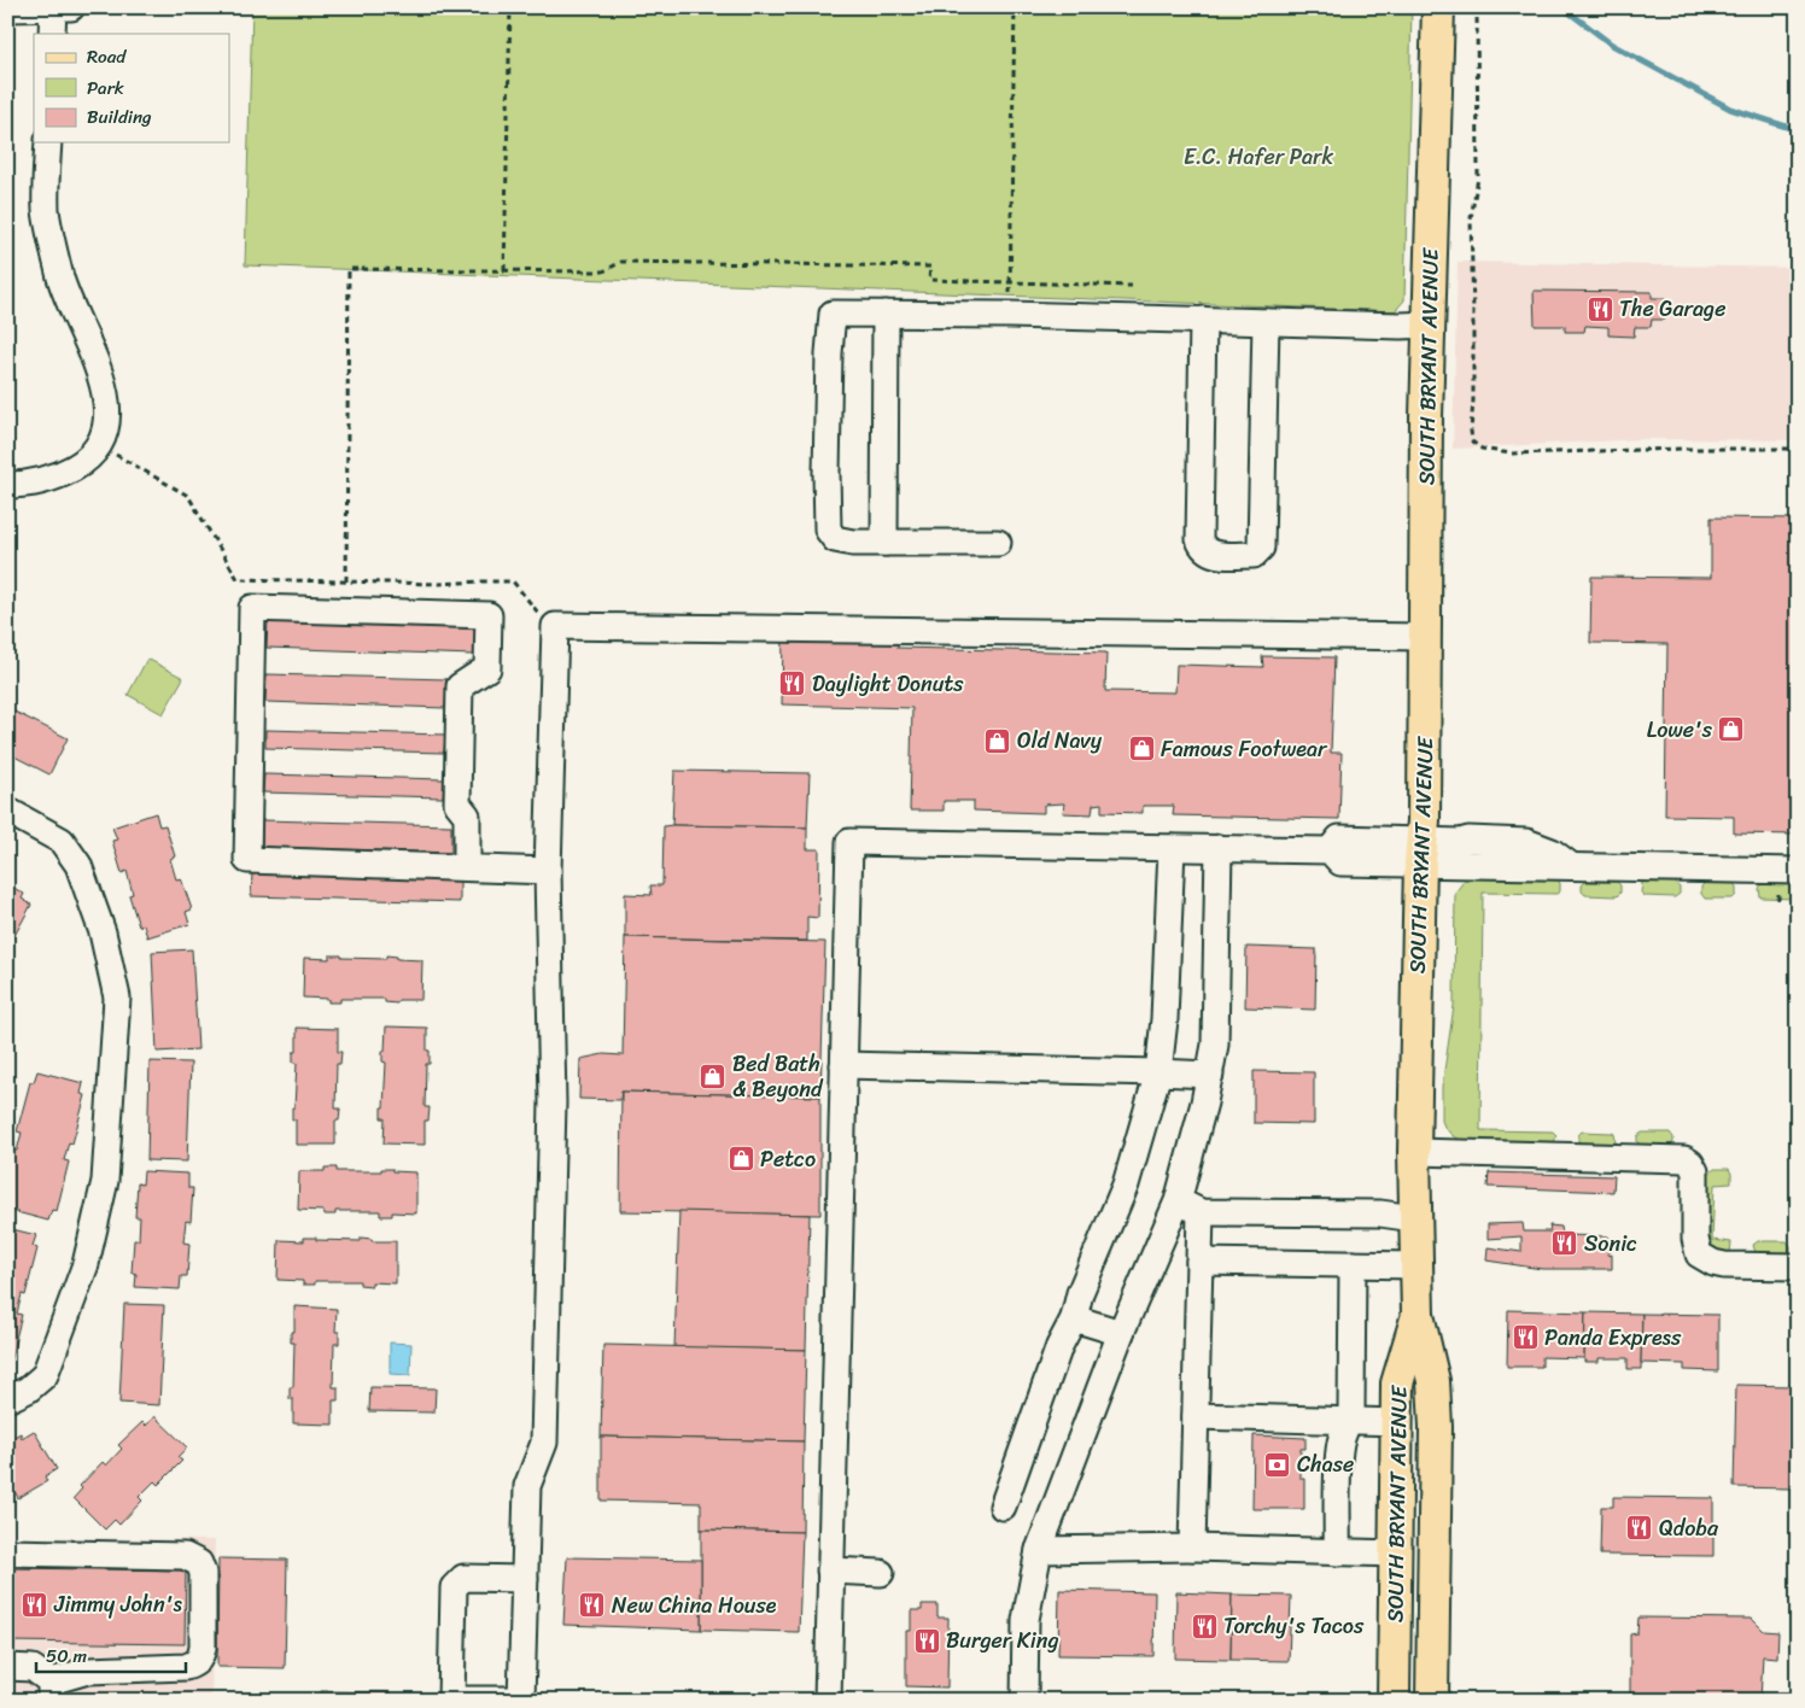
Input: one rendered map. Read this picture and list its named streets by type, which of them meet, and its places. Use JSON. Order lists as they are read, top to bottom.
{
  "streets": {
    "main road": ["SOUTH BRYANT AVENUE"]
  },
  "parks": ["E.C. Hafer Park"],
  "places": {
    "restaurant": [
      "The Garage",
      "Daylight Donuts",
      "Sonic",
      "Panda Express",
      "Qdoba",
      "Jimmy John's",
      "New China House",
      "Torchy's Tacos",
      "Burger King"
    ],
    "shop": [
      "Lowe's",
      "Old Navy",
      "Famous Footwear",
      "Bed Bath & Beyond",
      "Petco"
    ],
    "bank": ["Chase"]
  },
  "legend": ["Road", "Park", "Building"],
  "scale_bar": "50 m"
}
